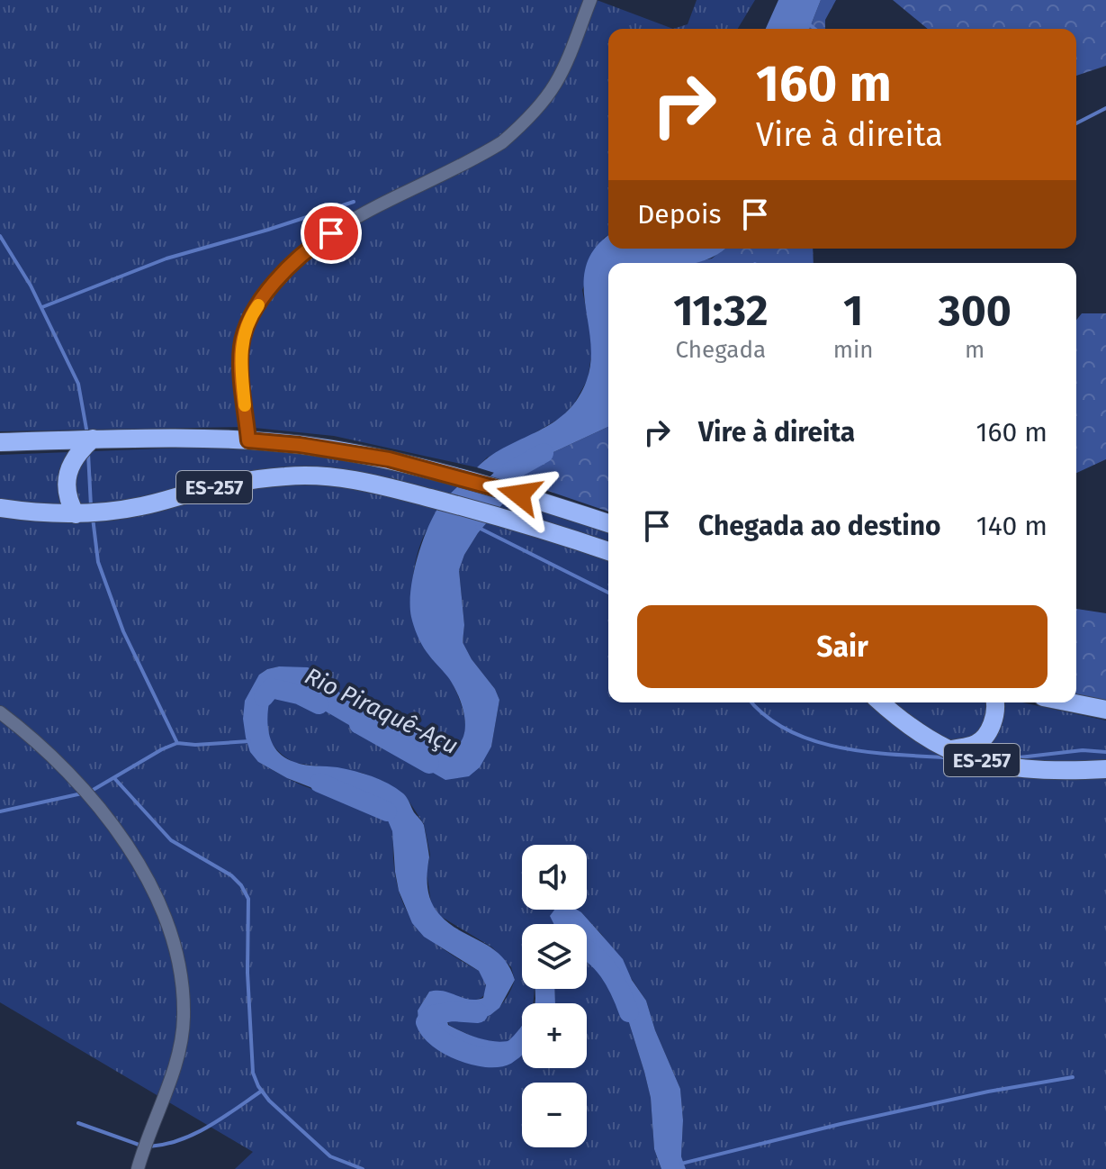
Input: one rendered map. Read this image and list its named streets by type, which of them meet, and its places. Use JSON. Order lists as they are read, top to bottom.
{
  "streets": {
    "main road": ["ES-257"]
  },
  "water": ["Rio Piraquê-Açu"],
  "page": {
    "turn": ["160 m", "Vire à direita"],
    "then": "Depois",
    "eta": [
      "11:32",
      "Chegada",
      "1",
      "min",
      "300",
      "m"
    ],
    "list": [
      {
        "name": "Vire à direita",
        "value": "160 m"
      },
      {
        "name": "Chegada ao destino",
        "value": "140 m"
      }
    ],
    "buttons": "Sair",
    "map_buttons": ["+", "−"]
  }
}
